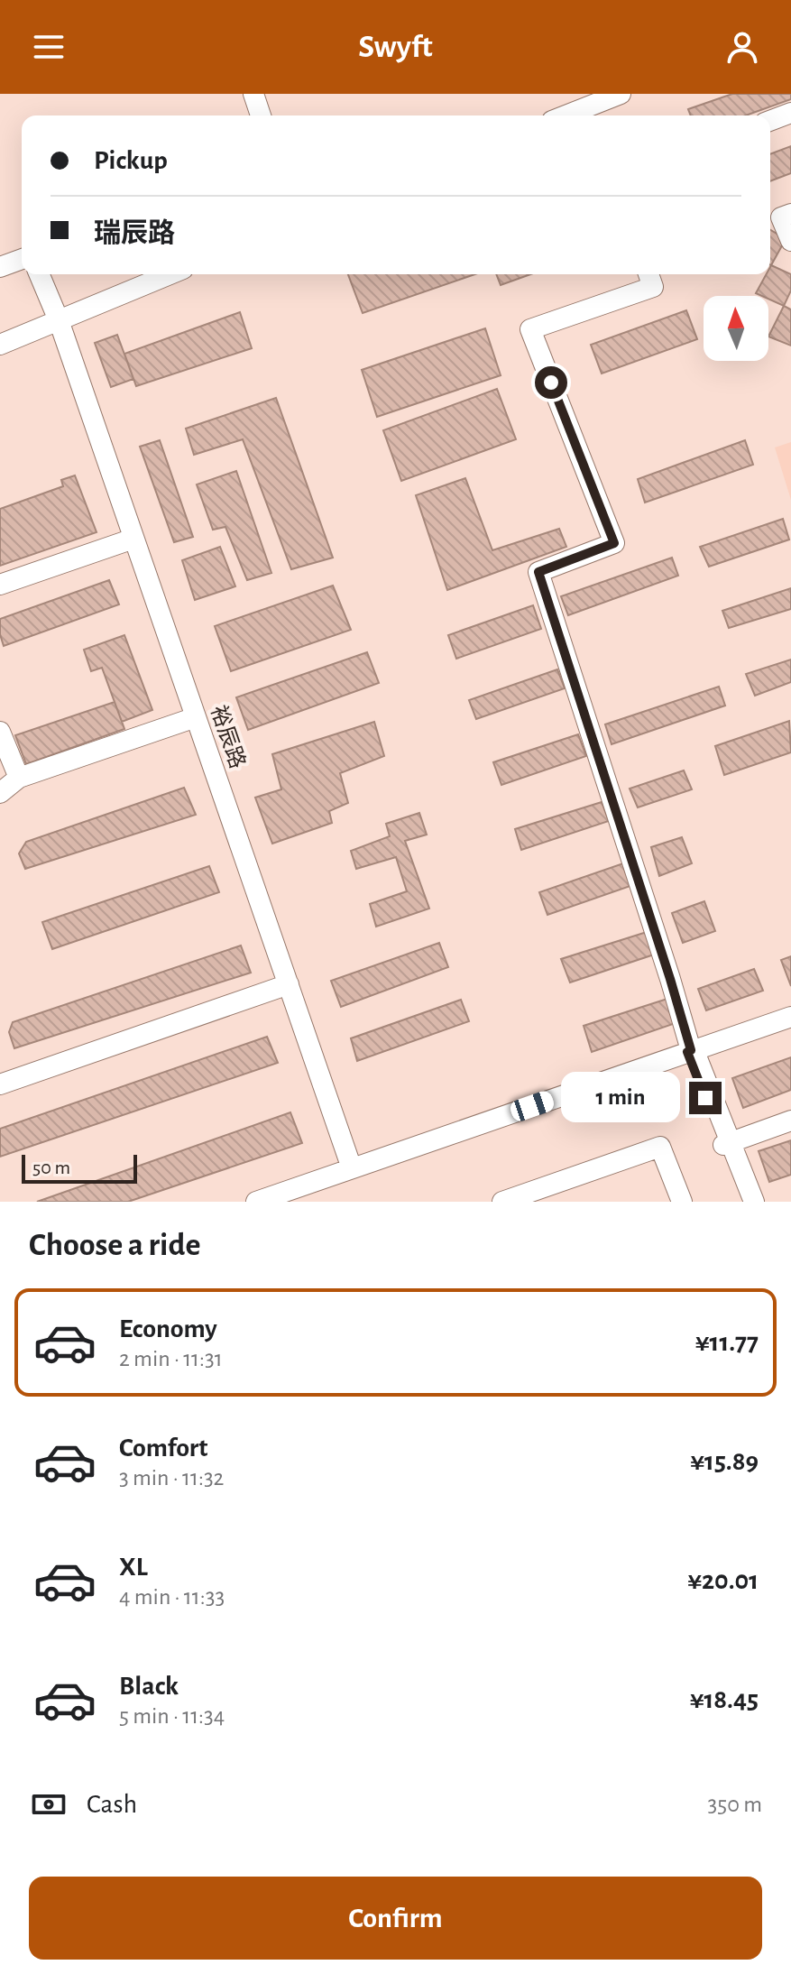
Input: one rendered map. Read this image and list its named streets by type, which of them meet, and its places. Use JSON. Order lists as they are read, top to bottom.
{
  "streets": {
    "street": ["裕辰路"]
  },
  "scale_bar": "50 m",
  "north": "top",
  "page": {
    "header": "Swyft",
    "banner": ["Pickup", "瑞辰路"],
    "bubble": "1 min",
    "scale": "50 m",
    "heading": "Choose a ride",
    "list": [
      {
        "name": "Economy",
        "note": "2 min · 11:31",
        "value": "¥11.77"
      },
      {
        "name": "Comfort",
        "note": "3 min · 11:32",
        "value": "¥15.89"
      },
      {
        "name": "XL",
        "note": "4 min · 11:33",
        "value": "¥20.01"
      },
      {
        "name": "Black",
        "note": "5 min · 11:34",
        "value": "¥18.45"
      }
    ],
    "pay": ["Cash", "350 m"],
    "buttons": "Confirm"
  }
}
